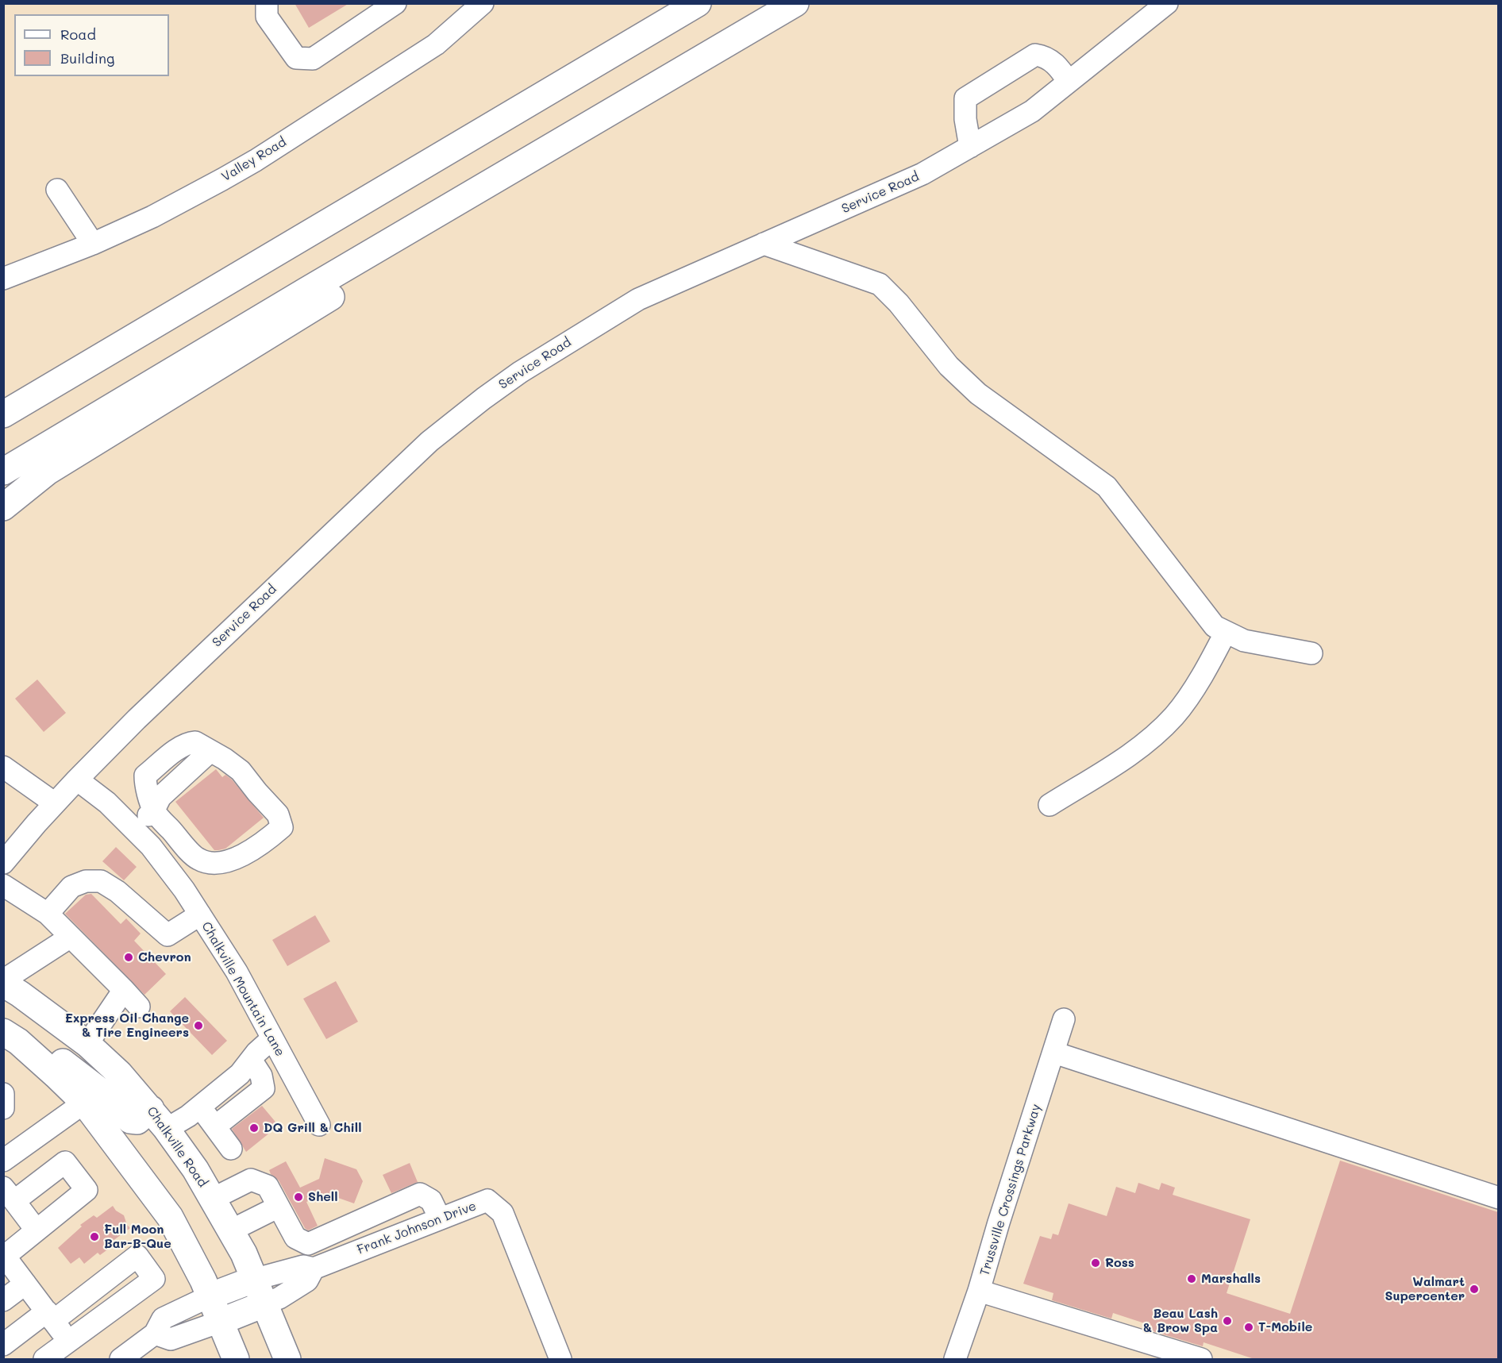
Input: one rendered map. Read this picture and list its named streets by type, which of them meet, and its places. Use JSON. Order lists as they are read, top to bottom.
{
  "streets": {
    "main road": ["Chalkville Road"],
    "street": [
      "Valley Road",
      "Service Road",
      "Chalkville Mountain Lane",
      "Trussville Crossings Parkway",
      "Frank Johnson Drive"
    ]
  },
  "crossings": [
    ["Service Road", "Chalkville Mountain Lane"],
    ["Chalkville Road", "Frank Johnson Drive"]
  ],
  "places": [
    "Chevron",
    "Express Oil Change & Tire Engineers",
    "DQ Grill & Chill",
    "Shell",
    "Full Moon Bar-B-Que",
    "Ross",
    "Marshalls",
    "Walmart Supercenter",
    "Beau Lash & Brow Spa",
    "T-Mobile"
  ],
  "legend": ["Road", "Building"]
}
